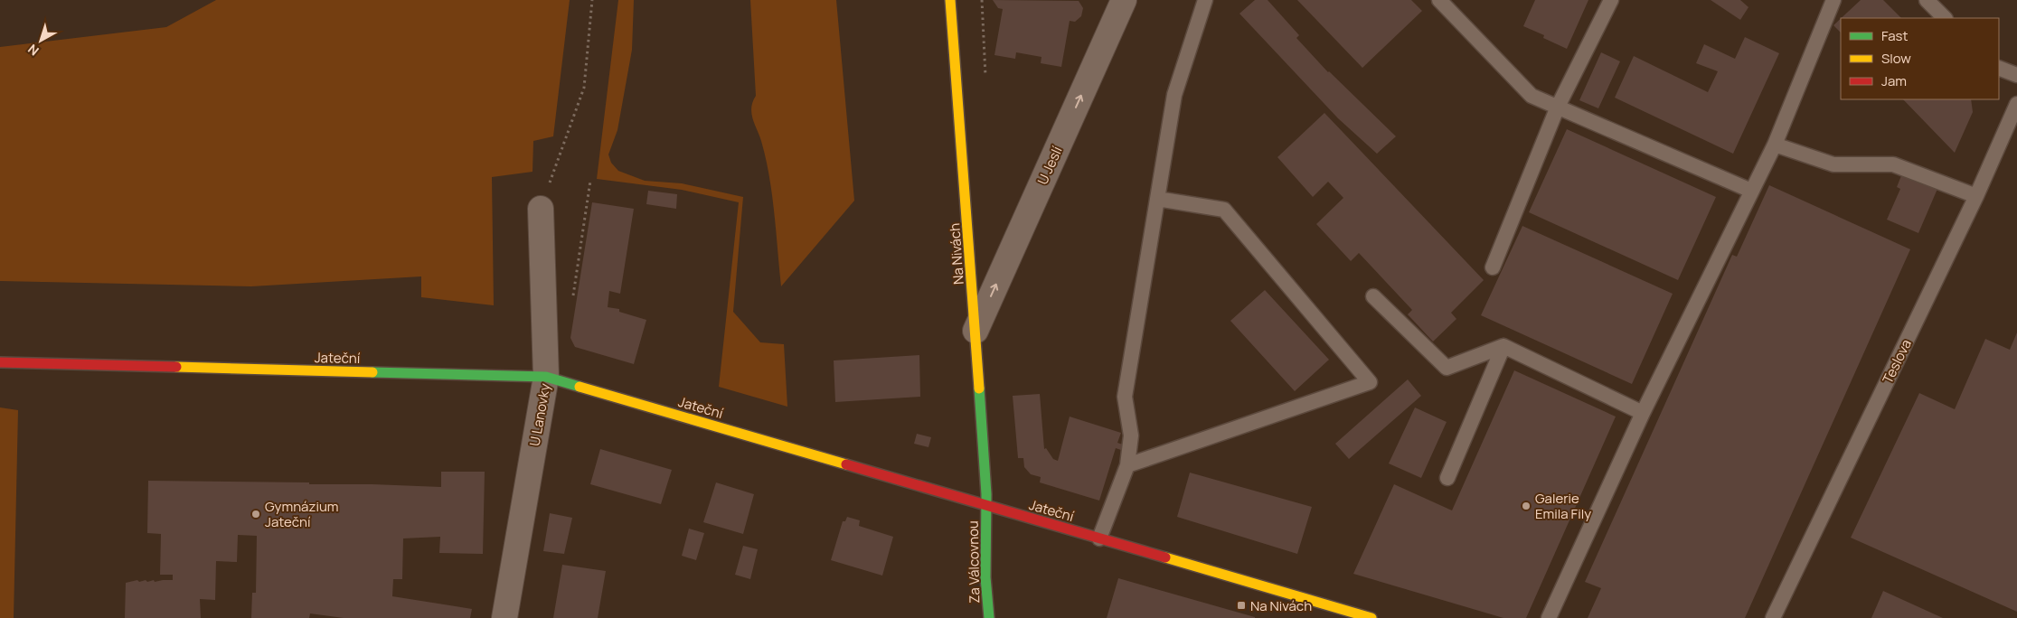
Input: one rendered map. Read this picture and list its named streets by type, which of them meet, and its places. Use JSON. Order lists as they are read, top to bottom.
{
  "streets": {
    "street": [
      "U Jeslí",
      "Na Nivách",
      "Jateční",
      "U Lanovky",
      "Za Válcovnou"
    ],
    "lane": ["Teslova"]
  },
  "crossings": [
    ["U Jeslí", "Na Nivách"],
    ["Na Nivách", "Jateční"],
    ["Na Nivách", "Za Válcovnou"],
    ["Jateční", "U Lanovky"],
    ["Jateční", "Za Válcovnou"]
  ],
  "one_way": ["U Jeslí"],
  "places": {
    "other": ["Galerie Emila Fily", "Gymnázium Jateční"],
    "transit": ["Na Nivách"]
  },
  "legend": ["Fast", "Slow", "Jam"],
  "north": "bottom left"
}
